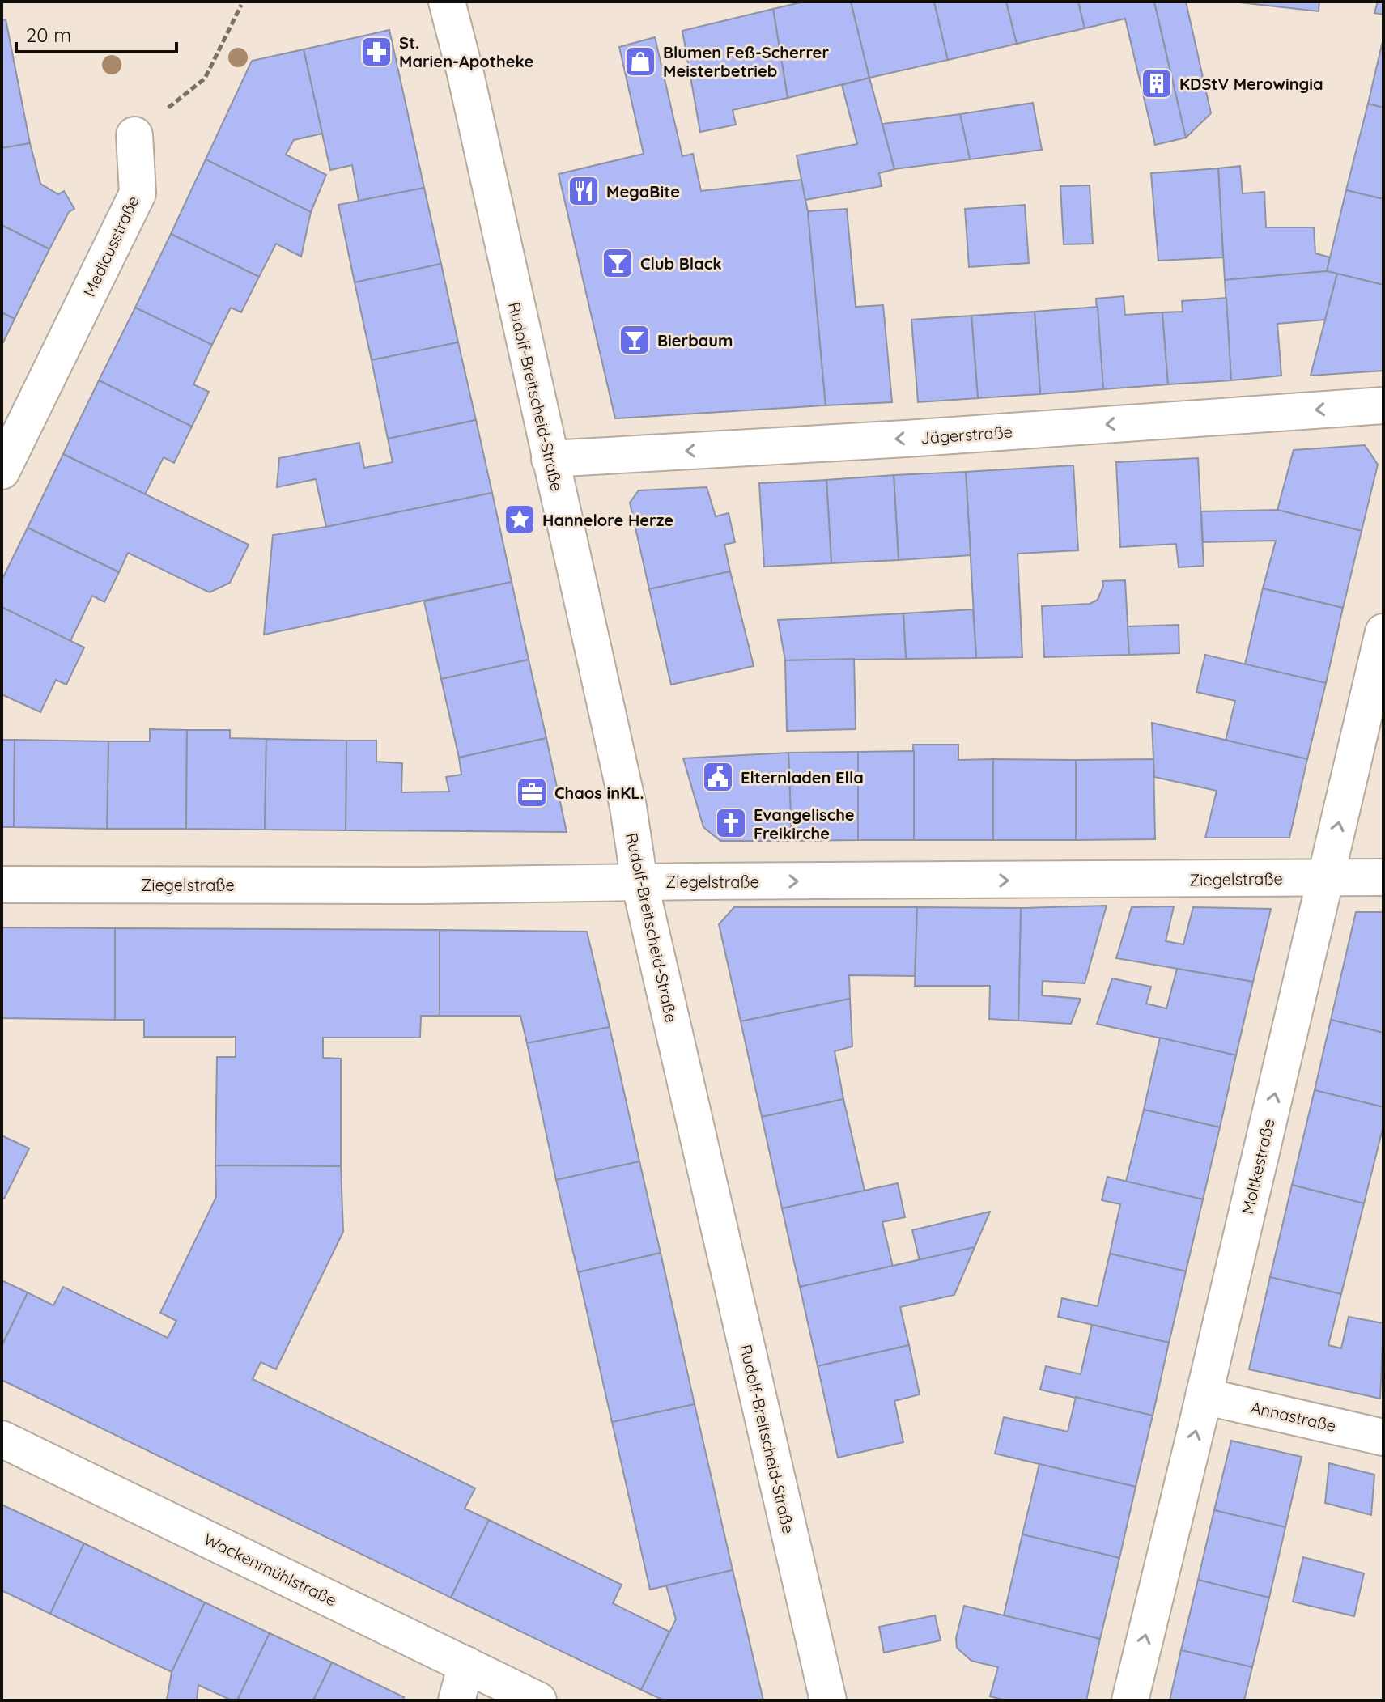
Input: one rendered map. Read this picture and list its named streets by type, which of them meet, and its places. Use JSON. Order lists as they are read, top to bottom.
{
  "streets": {
    "street": [
      "Medicusstraße",
      "Rudolf-Breitscheid-Straße",
      "Jägerstraße",
      "Ziegelstraße",
      "Moltkestraße",
      "Annastraße",
      "Wackenmühlstraße"
    ]
  },
  "crossings": [
    ["Rudolf-Breitscheid-Straße", "Jägerstraße"],
    ["Rudolf-Breitscheid-Straße", "Ziegelstraße"],
    ["Ziegelstraße", "Moltkestraße"],
    ["Moltkestraße", "Annastraße"]
  ],
  "one_way": ["Jägerstraße", "Ziegelstraße", "Moltkestraße"],
  "places": {
    "pharmacy": ["St. Marien-Apotheke"],
    "shop": ["Blumen Feß-Scherrer Meisterbetrieb"],
    "building": ["KDStV Merowingia"],
    "restaurant": ["MegaBite"],
    "bar": ["Club Black", "Bierbaum"],
    "place": ["Hannelore Herze"],
    "public building": ["Elternladen Ella"],
    "office": ["Chaos inKL."],
    "church": ["Evangelische Freikirche"]
  },
  "scale_bar": "20 m"
}
